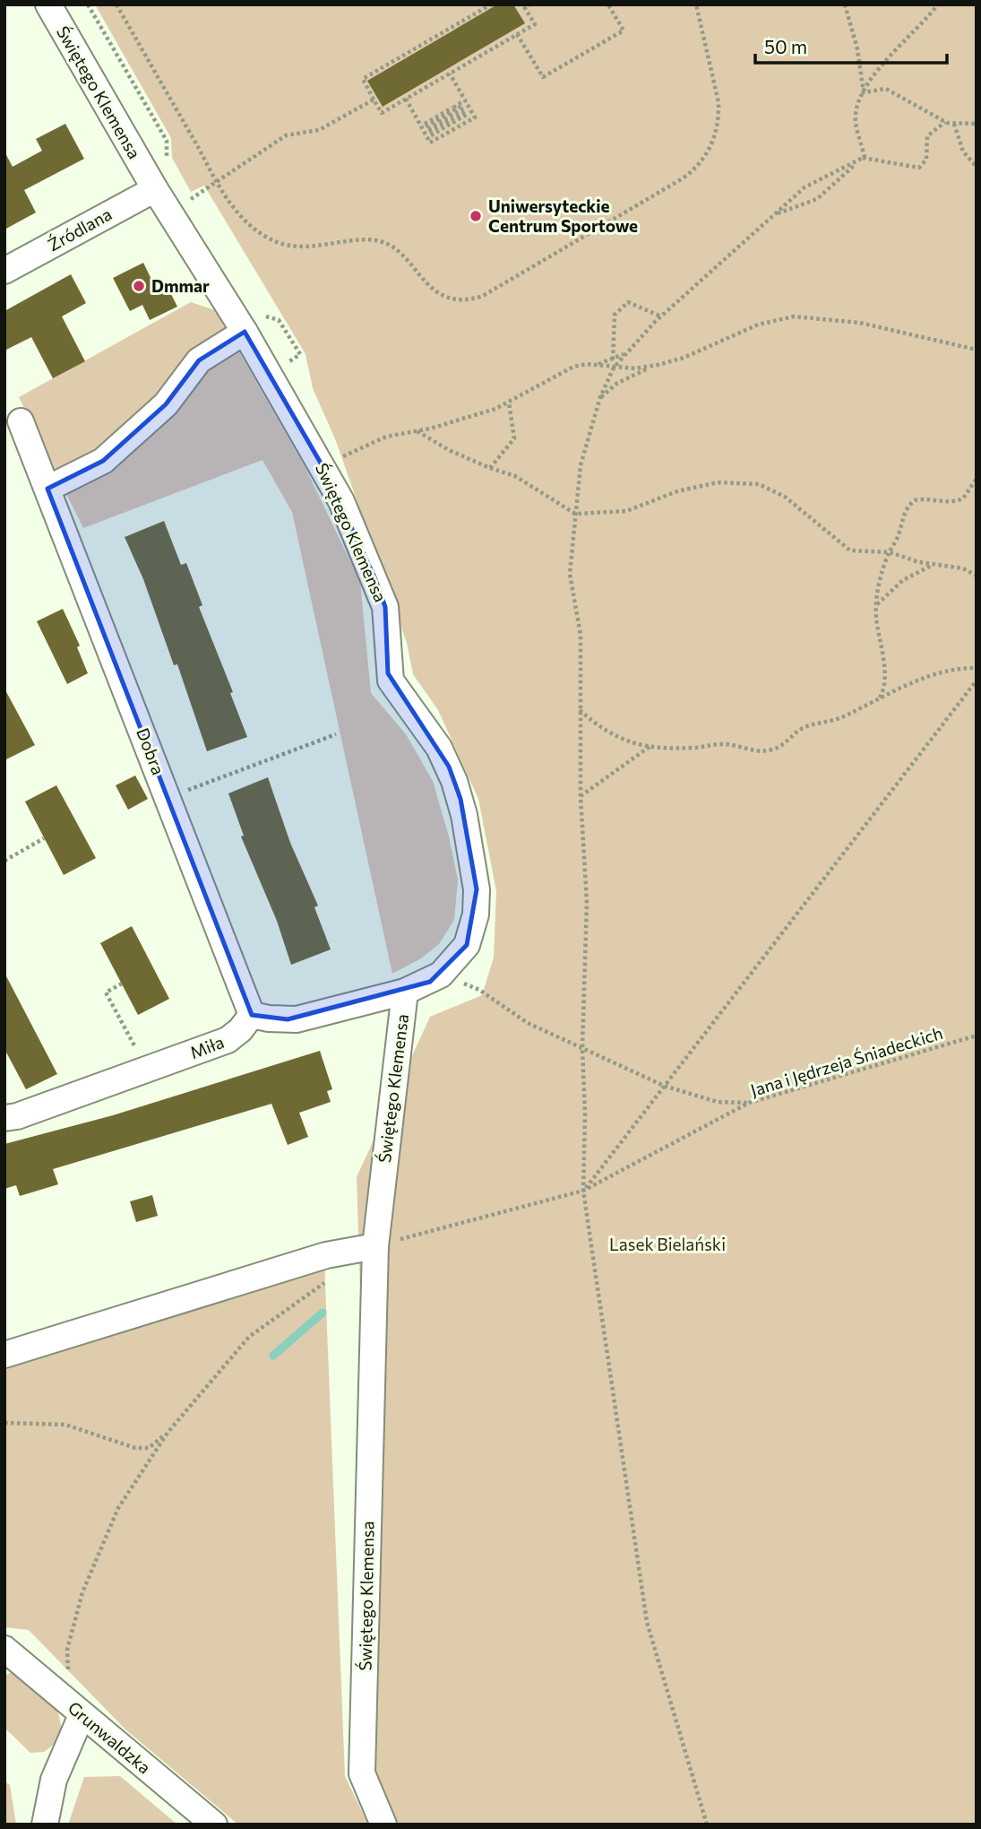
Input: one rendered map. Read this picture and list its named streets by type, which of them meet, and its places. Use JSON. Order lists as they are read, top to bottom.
{
  "streets": {
    "street": [
      "Świętego Klemensa",
      "Źródlana",
      "Dobra",
      "Miła",
      "Grunwaldzka"
    ],
    "path": ["Jana i Jędrzeja Śniadeckich"]
  },
  "crossings": [
    ["Świętego Klemensa", "Źródlana"],
    ["Świętego Klemensa", "Jana i Jędrzeja Śniadeckich"],
    ["Dobra", "Miła"]
  ],
  "parks": ["Lasek Bielański"],
  "places": ["Uniwersyteckie Centrum Sportowe", "Dmmar"],
  "scale_bar": "50 m"
}
